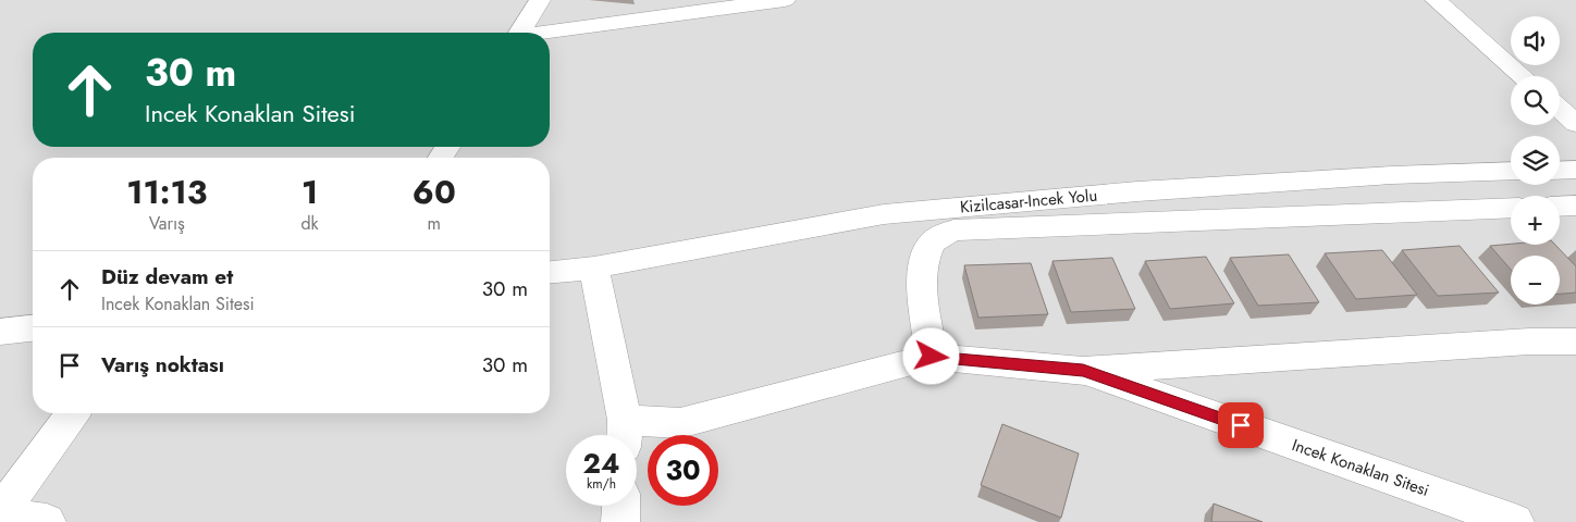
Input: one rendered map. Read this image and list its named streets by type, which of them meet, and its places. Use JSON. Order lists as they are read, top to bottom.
{
  "streets": {
    "street": ["Kizilcasar-Incek Yolu", "Incek Konaklan Sitesi"]
  },
  "page": {
    "map_buttons": ["+", "−"],
    "turn": ["30 m", "Incek Konaklan Sitesi"],
    "eta": [
      "11:13",
      "Varış",
      "1",
      "dk",
      "60",
      "m"
    ],
    "list": [
      {
        "name": "Düz devam et",
        "note": "Incek Konaklan Sitesi",
        "value": "30 m"
      },
      {
        "name": "Varış noktası",
        "value": "30 m"
      }
    ],
    "speed": "24 km/h",
    "limit": "30"
  }
}
